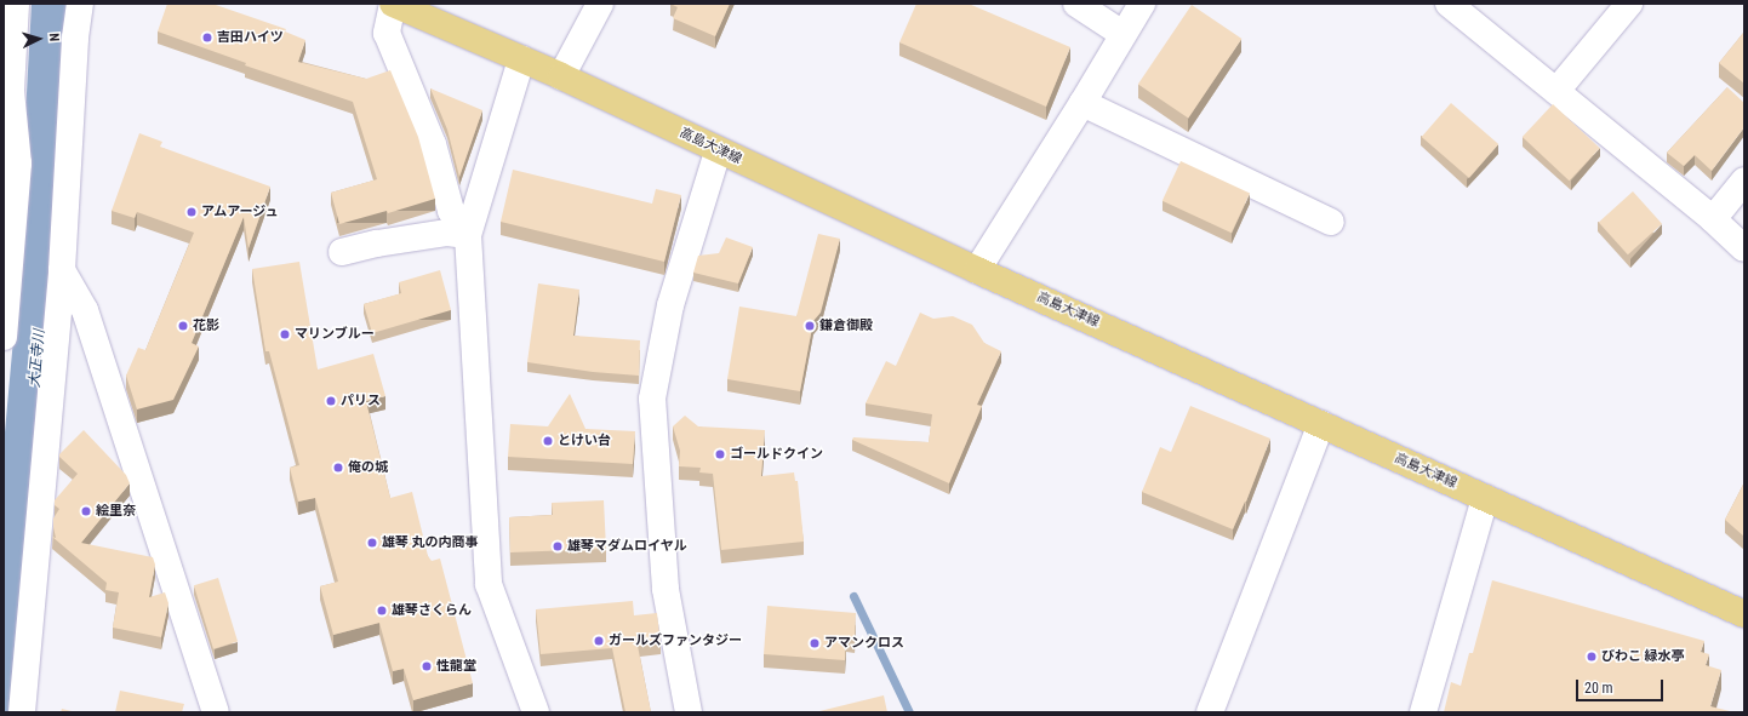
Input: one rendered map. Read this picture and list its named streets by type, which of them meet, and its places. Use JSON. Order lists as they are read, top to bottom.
{
  "streets": {
    "main road": ["高島大津線"]
  },
  "water": ["大正寺川"],
  "places": [
    "吉田ハイツ",
    "アムアージュ",
    "花影",
    "鎌倉御殿",
    "マリンブルー",
    "パリス",
    "とけい台",
    "ゴールドクイン",
    "俺の城",
    "絵里奈",
    "雄琴 丸の内商事",
    "雄琴マダムロイヤル",
    "雄琴さくらん",
    "ガールズファンタジー",
    "アマンクロス",
    "びわこ 緑水亭",
    "性龍堂"
  ],
  "scale_bar": "20 m",
  "north": "right"
}
